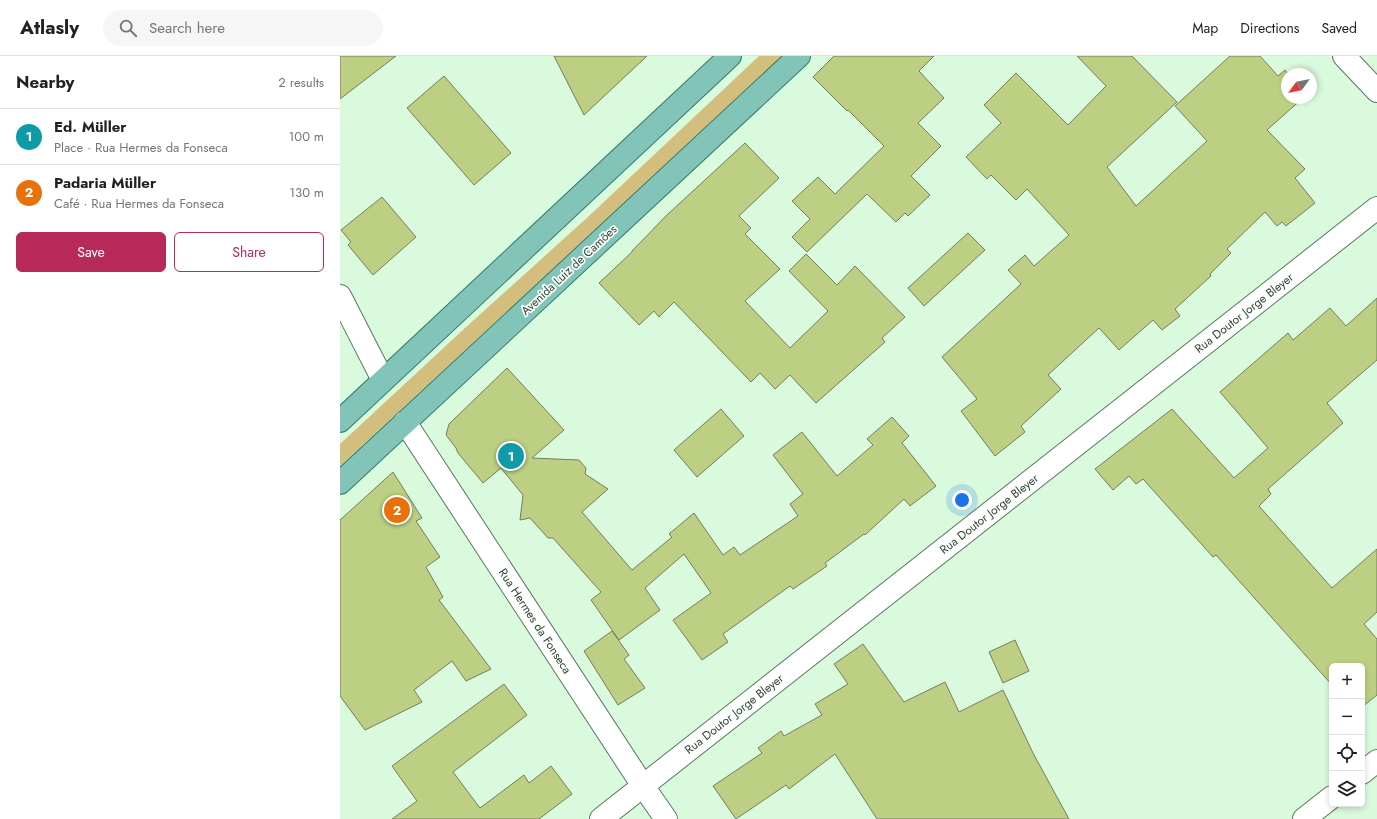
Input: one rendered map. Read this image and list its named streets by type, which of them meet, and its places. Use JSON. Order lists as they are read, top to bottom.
{
  "streets": {
    "main road": ["Avenida Luiz de Camões"],
    "street": ["Rua Doutor Jorge Bleyer", "Rua Hermes da Fonseca"]
  },
  "crossings": [
    ["Avenida Luiz de Camões", "Rua Hermes da Fonseca"],
    ["Rua Doutor Jorge Bleyer", "Rua Hermes da Fonseca"]
  ],
  "north": "bottom left",
  "page": {
    "header": "Atlasly",
    "search": "Search here",
    "nav": ["Map", "Directions", "Saved"],
    "heading": ["Nearby", "2 results"],
    "list": [
      {
        "mark": "1",
        "name": "Ed. Müller",
        "note": "Place · Rua Hermes da Fonseca",
        "value": "100 m"
      },
      {
        "mark": "2",
        "name": "Padaria Müller",
        "note": "Café · Rua Hermes da Fonseca",
        "value": "130 m"
      }
    ],
    "buttons": ["Save", "Share"],
    "pins": ["1", "2"],
    "map_buttons": ["+", "−"]
  }
}
